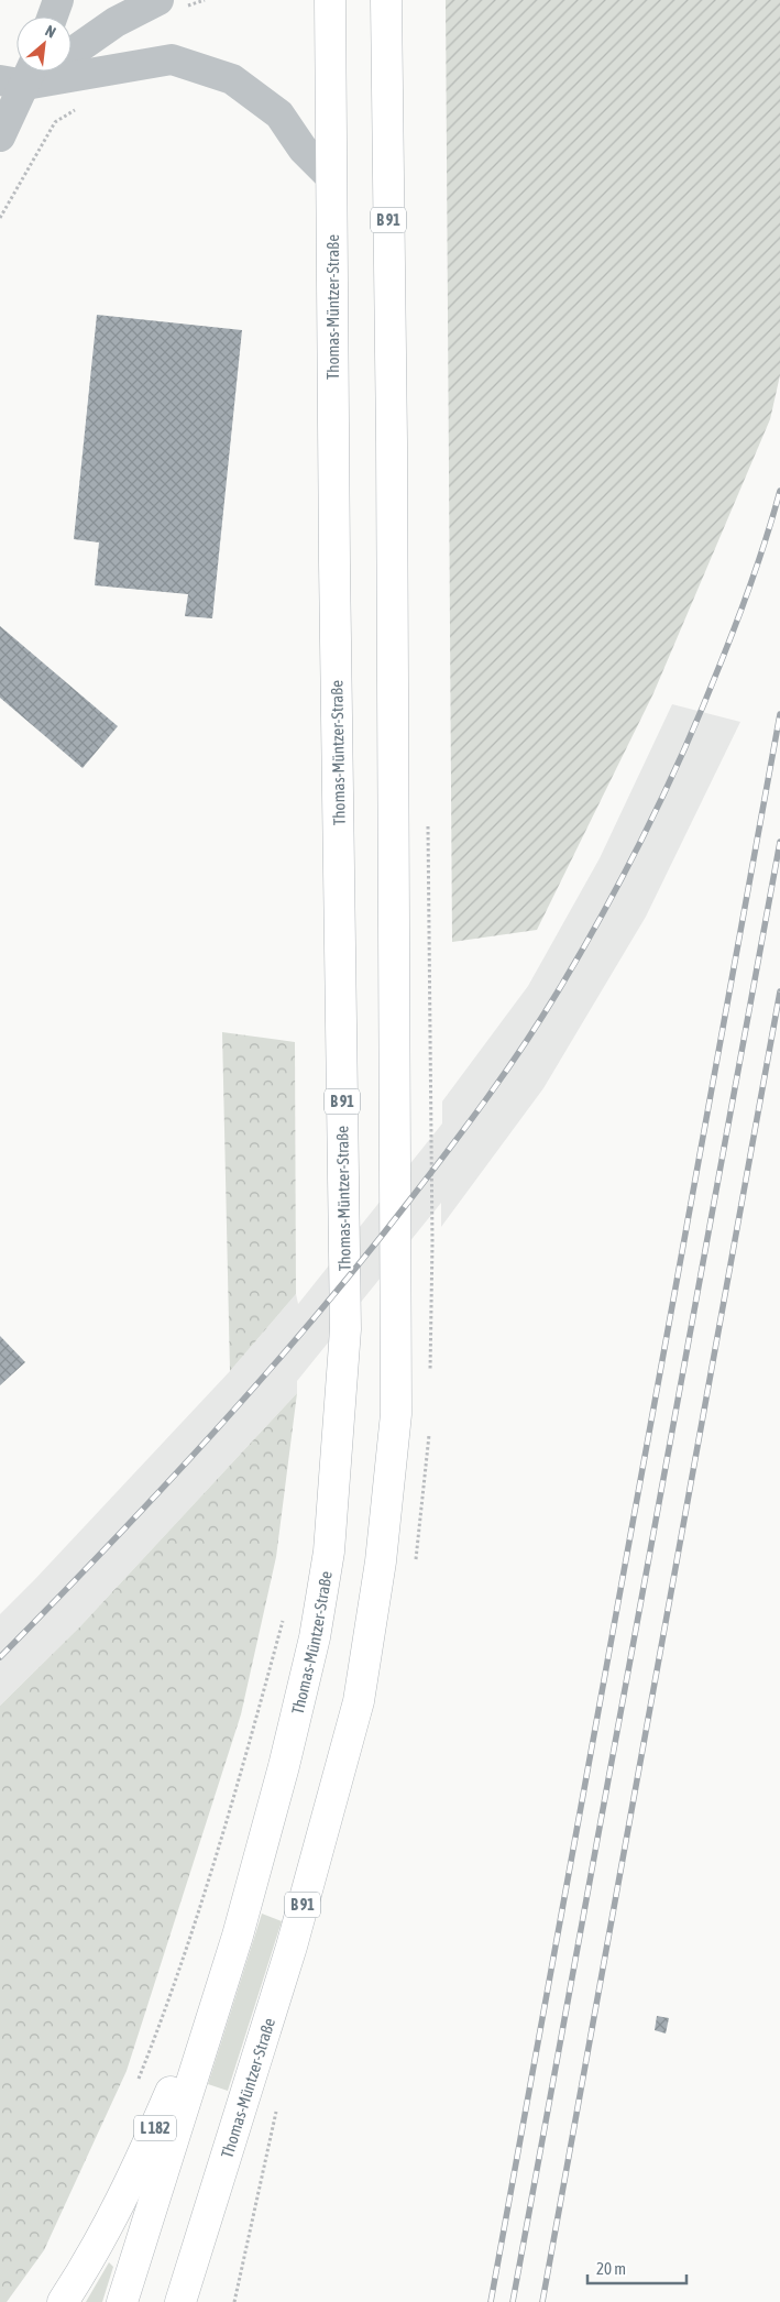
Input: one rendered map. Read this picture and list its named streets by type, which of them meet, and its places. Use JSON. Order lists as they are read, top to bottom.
{
  "streets": {
    "main road": ["B 91", "Thomas-Müntzer-Straße", "L 182"]
  },
  "crossings": [
    ["Thomas-Müntzer-Straße", "L 182"]
  ],
  "scale_bar": "20 m",
  "north": "top right"
}
